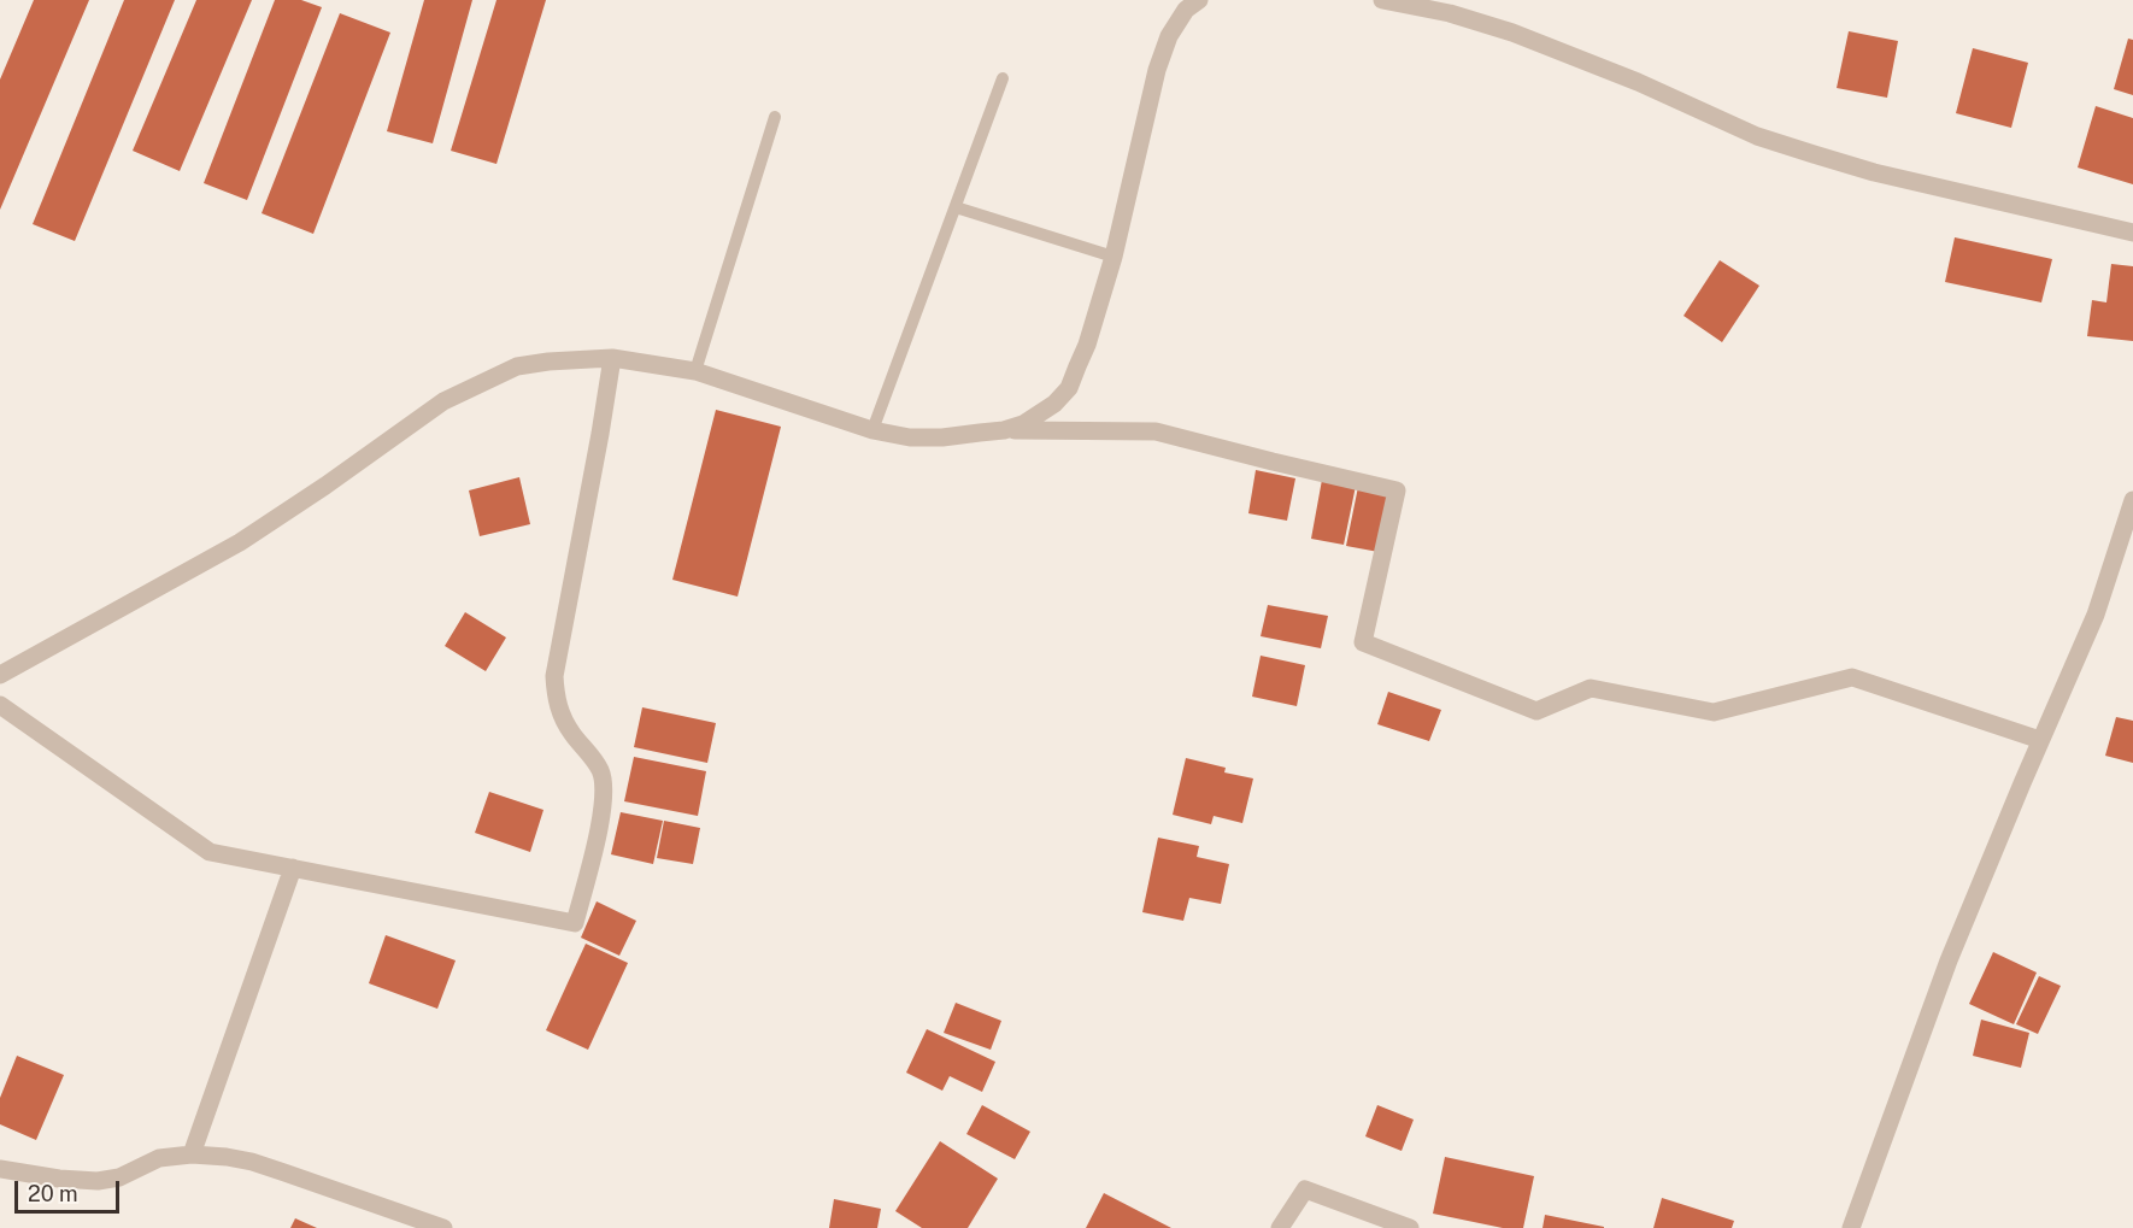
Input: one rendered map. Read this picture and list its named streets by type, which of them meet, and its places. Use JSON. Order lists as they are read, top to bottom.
{
  "scale_bar": "20 m"
}
